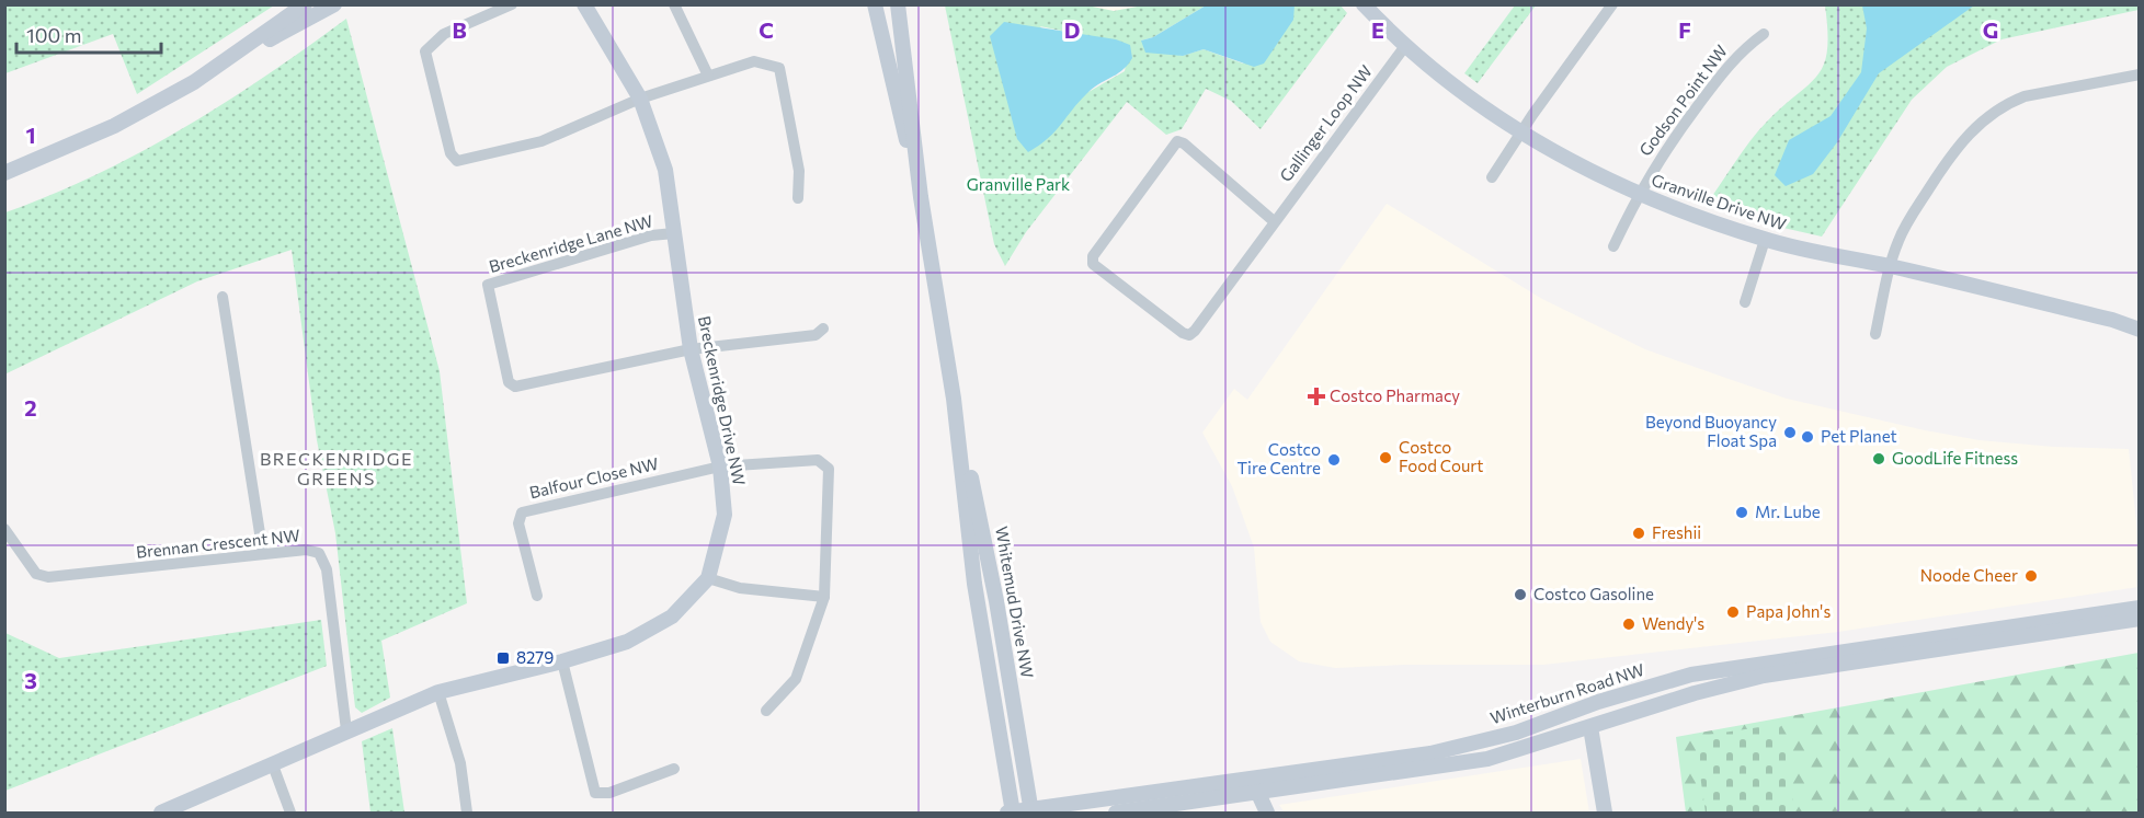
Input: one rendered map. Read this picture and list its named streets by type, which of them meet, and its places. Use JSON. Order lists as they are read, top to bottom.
{
  "streets": {
    "main road": [
      "Granville Drive NW",
      "Breckenridge Drive NW",
      "Whitemud Drive NW",
      "Winterburn Road NW"
    ],
    "street": [
      "Godson Point NW",
      "Gallinger Loop NW",
      "Breckenridge Lane NW",
      "Balfour Close NW",
      "Brennan Crescent NW"
    ]
  },
  "crossings": [
    ["Godson Point NW", "Granville Drive NW"],
    ["Gallinger Loop NW", "Granville Drive NW"],
    ["Breckenridge Lane NW", "Breckenridge Drive NW"],
    ["Breckenridge Drive NW", "Balfour Close NW"],
    ["Breckenridge Drive NW", "Brennan Crescent NW"],
    ["Whitemud Drive NW", "Winterburn Road NW"]
  ],
  "districts": ["BRECKENRIDGE GREENS"],
  "parks": ["Granville Park"],
  "places": {
    "health": ["Costco Pharmacy"],
    "other": [
      "Beyond Buoyancy Float Spa",
      "Pet Planet",
      "Costco Food Court",
      "GoodLife Fitness",
      "Costco Tire Centre",
      "Mr. Lube",
      "Freshii",
      "Noode Cheer",
      "Costco Gasoline",
      "Papa John's",
      "Wendy's"
    ],
    "transit": ["8279"]
  },
  "scale_bar": "100 m",
  "grid": {
    "columns": [
      "B",
      "C",
      "D",
      "E",
      "F",
      "G"
    ],
    "rows": ["1", "2", "3"]
  }
}
